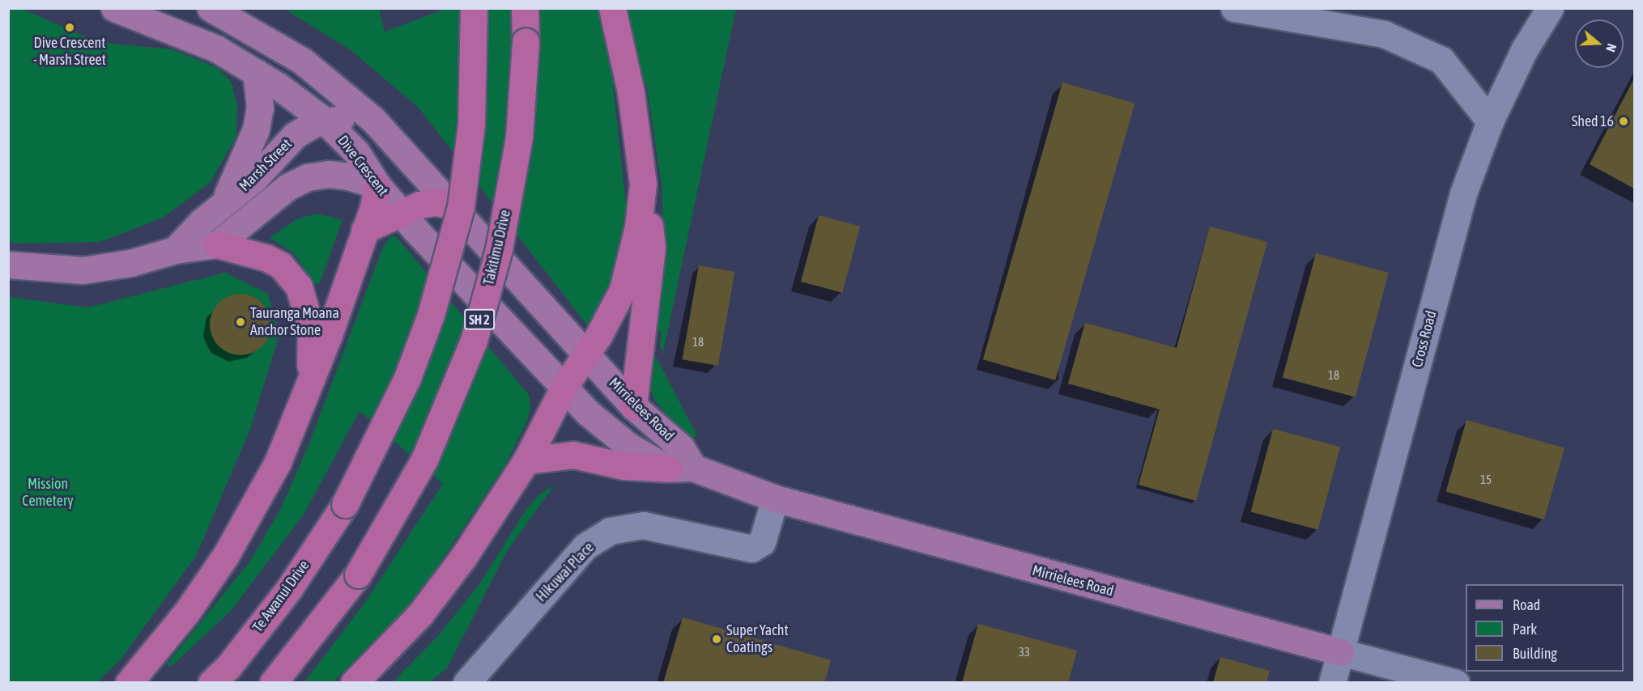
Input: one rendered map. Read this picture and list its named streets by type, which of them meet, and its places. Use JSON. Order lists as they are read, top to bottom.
{
  "streets": {
    "highway": ["Takitimu Drive", "SH 2", "Te Awanui Drive"],
    "main road": ["Marsh Street", "Dive Crescent", "Mirrielees Road"],
    "street": ["Cross Road", "Hikuwai Place"]
  },
  "crossings": [
    ["Marsh Street", "Dive Crescent"],
    ["Dive Crescent", "Mirrielees Road"],
    ["Cross Road", "Mirrielees Road"],
    ["Mirrielees Road", "Hikuwai Place"]
  ],
  "parks": ["Mission Cemetery"],
  "places": [
    "Dive Crescent - Marsh Street",
    "Shed 16",
    "Tauranga Moana Anchor Stone",
    "Super Yacht Coatings"
  ],
  "house_numbers": [
    "18",
    "18",
    "15",
    "33"
  ],
  "legend": ["Road", "Park", "Building"],
  "north": "right"
}
